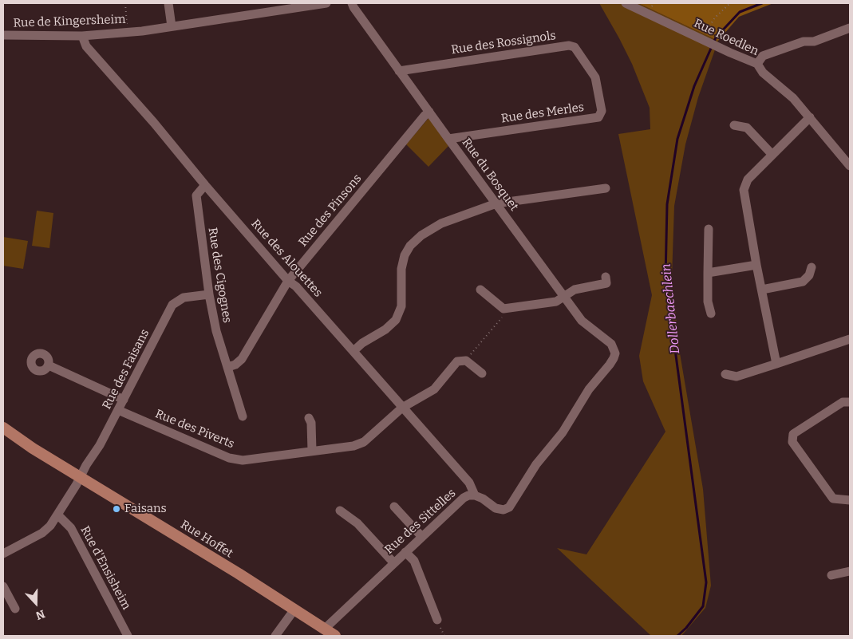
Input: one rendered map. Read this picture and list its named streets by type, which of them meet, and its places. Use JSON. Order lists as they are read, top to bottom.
{
  "streets": {
    "main road": ["Rue Hoffet"],
    "street": [
      "Rue de Kingersheim",
      "Rue Roedlen",
      "Rue des Rossignols",
      "Rue des Merles",
      "Rue du Bosquet",
      "Rue des Pinsons",
      "Rue des Alouettes",
      "Rue des Cigognes",
      "Rue des Faisans",
      "Rue des Piverts",
      "Rue des Sittelles",
      "Rue d'Ensisheim"
    ]
  },
  "crossings": [
    ["Rue de Kingersheim", "Rue des Alouettes"],
    ["Rue des Rossignols", "Rue des Merles"],
    ["Rue des Rossignols", "Rue du Bosquet"],
    ["Rue des Merles", "Rue du Bosquet"],
    ["Rue du Bosquet", "Rue des Pinsons"],
    ["Rue du Bosquet", "Rue des Sittelles"],
    ["Rue des Pinsons", "Rue des Alouettes"],
    ["Rue des Pinsons", "Rue des Cigognes"],
    ["Rue des Alouettes", "Rue des Cigognes"],
    ["Rue des Alouettes", "Rue des Piverts"],
    ["Rue des Alouettes", "Rue des Sittelles"],
    ["Rue des Cigognes", "Rue des Faisans"],
    ["Rue des Faisans", "Rue des Piverts"],
    ["Rue des Faisans", "Rue Hoffet"],
    ["Rue des Faisans", "Rue d'Ensisheim"],
    ["Rue des Sittelles", "Rue Hoffet"]
  ],
  "water": ["Dollerbaechlein"],
  "places": ["Faisans"],
  "north": "bottom"
}
